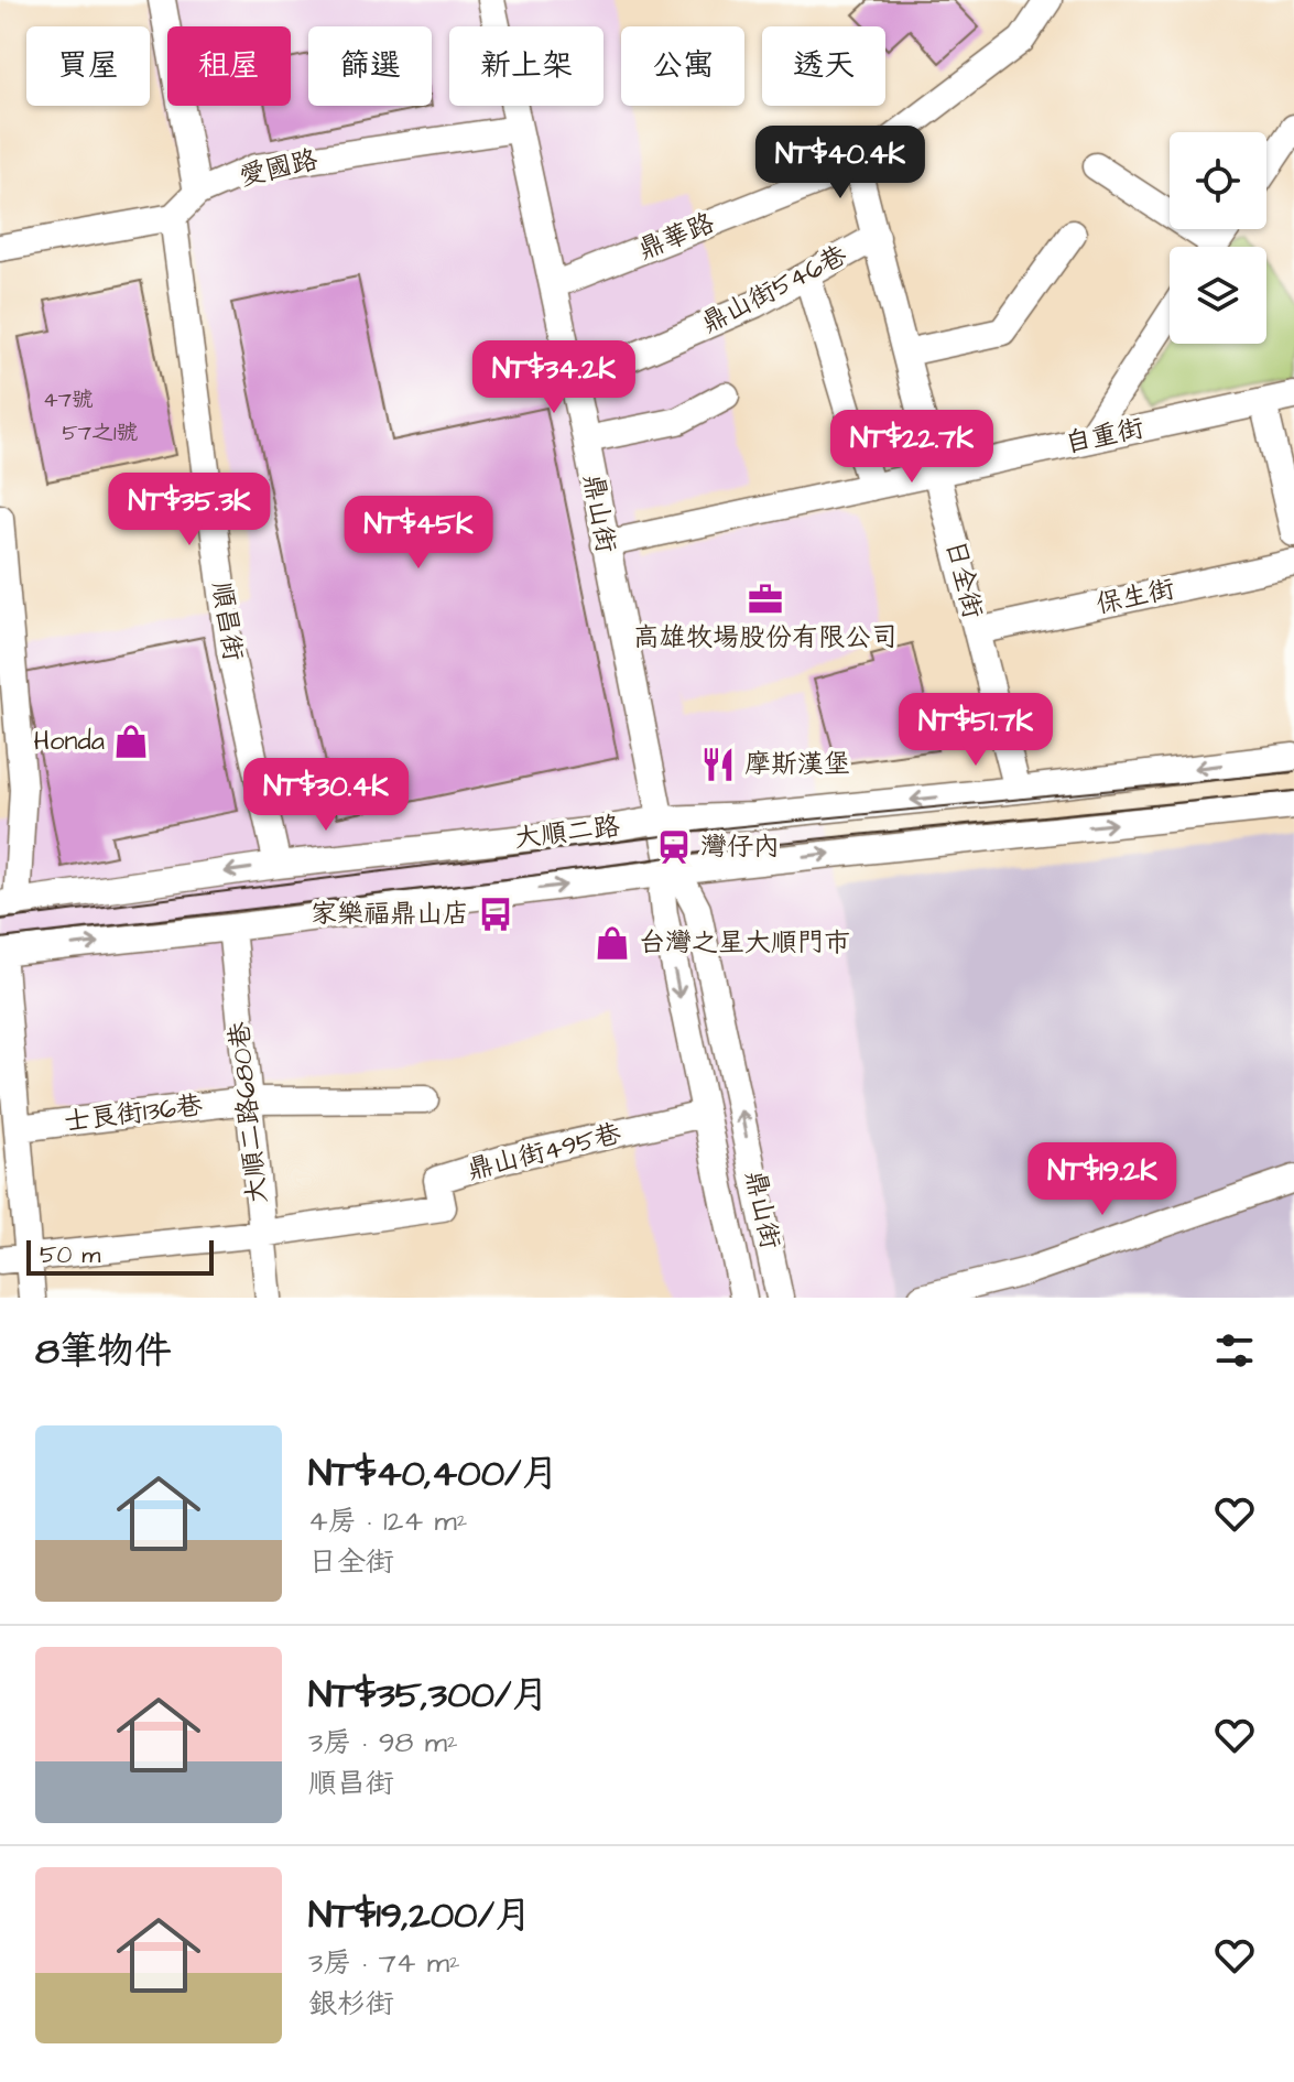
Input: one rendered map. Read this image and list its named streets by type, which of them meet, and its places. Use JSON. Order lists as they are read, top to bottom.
{
  "streets": {
    "street": [
      "愛國路",
      "鼎華路",
      "鼎山街546巷",
      "自重街",
      "鼎山街",
      "日全街",
      "保生街",
      "順昌街",
      "大順二路",
      "大順二路680巷",
      "士良街136巷",
      "鼎山街495巷"
    ]
  },
  "crossings": [
    ["愛國路", "鼎山街"],
    ["愛國路", "順昌街"],
    ["鼎華路", "鼎山街"],
    ["鼎華路", "日全街"],
    ["鼎山街546巷", "鼎山街"],
    ["鼎山街546巷", "日全街"],
    ["自重街", "鼎山街"],
    ["自重街", "日全街"],
    ["鼎山街", "大順二路"],
    ["鼎山街", "鼎山街495巷"],
    ["日全街", "保生街"],
    ["日全街", "大順二路"],
    ["順昌街", "大順二路"],
    ["大順二路", "大順二路680巷"],
    ["大順二路680巷", "士良街136巷"],
    ["大順二路680巷", "鼎山街495巷"]
  ],
  "places": {
    "office": ["高雄牧場股份有限公司"],
    "shop": ["Honda", "台灣之星大順門市"],
    "restaurant": ["摩斯漢堡"],
    "station": ["灣仔內"],
    "bus stop": ["家樂福鼎山店"]
  },
  "house_numbers": ["47號", "57之1號"],
  "scale_bar": "50 m",
  "page": {
    "chip": [
      "買屋",
      "租屋",
      "篩選",
      "新上架",
      "公寓",
      "透天"
    ],
    "price": [
      "NT$40.4K",
      "NT$34.2K",
      "NT$22.7K",
      "NT$35.3K",
      "NT$45K",
      "NT$51.7K",
      "NT$30.4K",
      "NT$19.2K"
    ],
    "scale": "50 m",
    "heading": "8筆物件",
    "list": [
      {
        "name": "NT$40,400/月",
        "note": "4房 · 124 m² · 日全街"
      },
      {
        "name": "NT$35,300/月",
        "note": "3房 · 98 m² · 順昌街"
      },
      {
        "name": "NT$19,200/月",
        "note": "3房 · 74 m² · 銀杉街"
      }
    ]
  }
}
